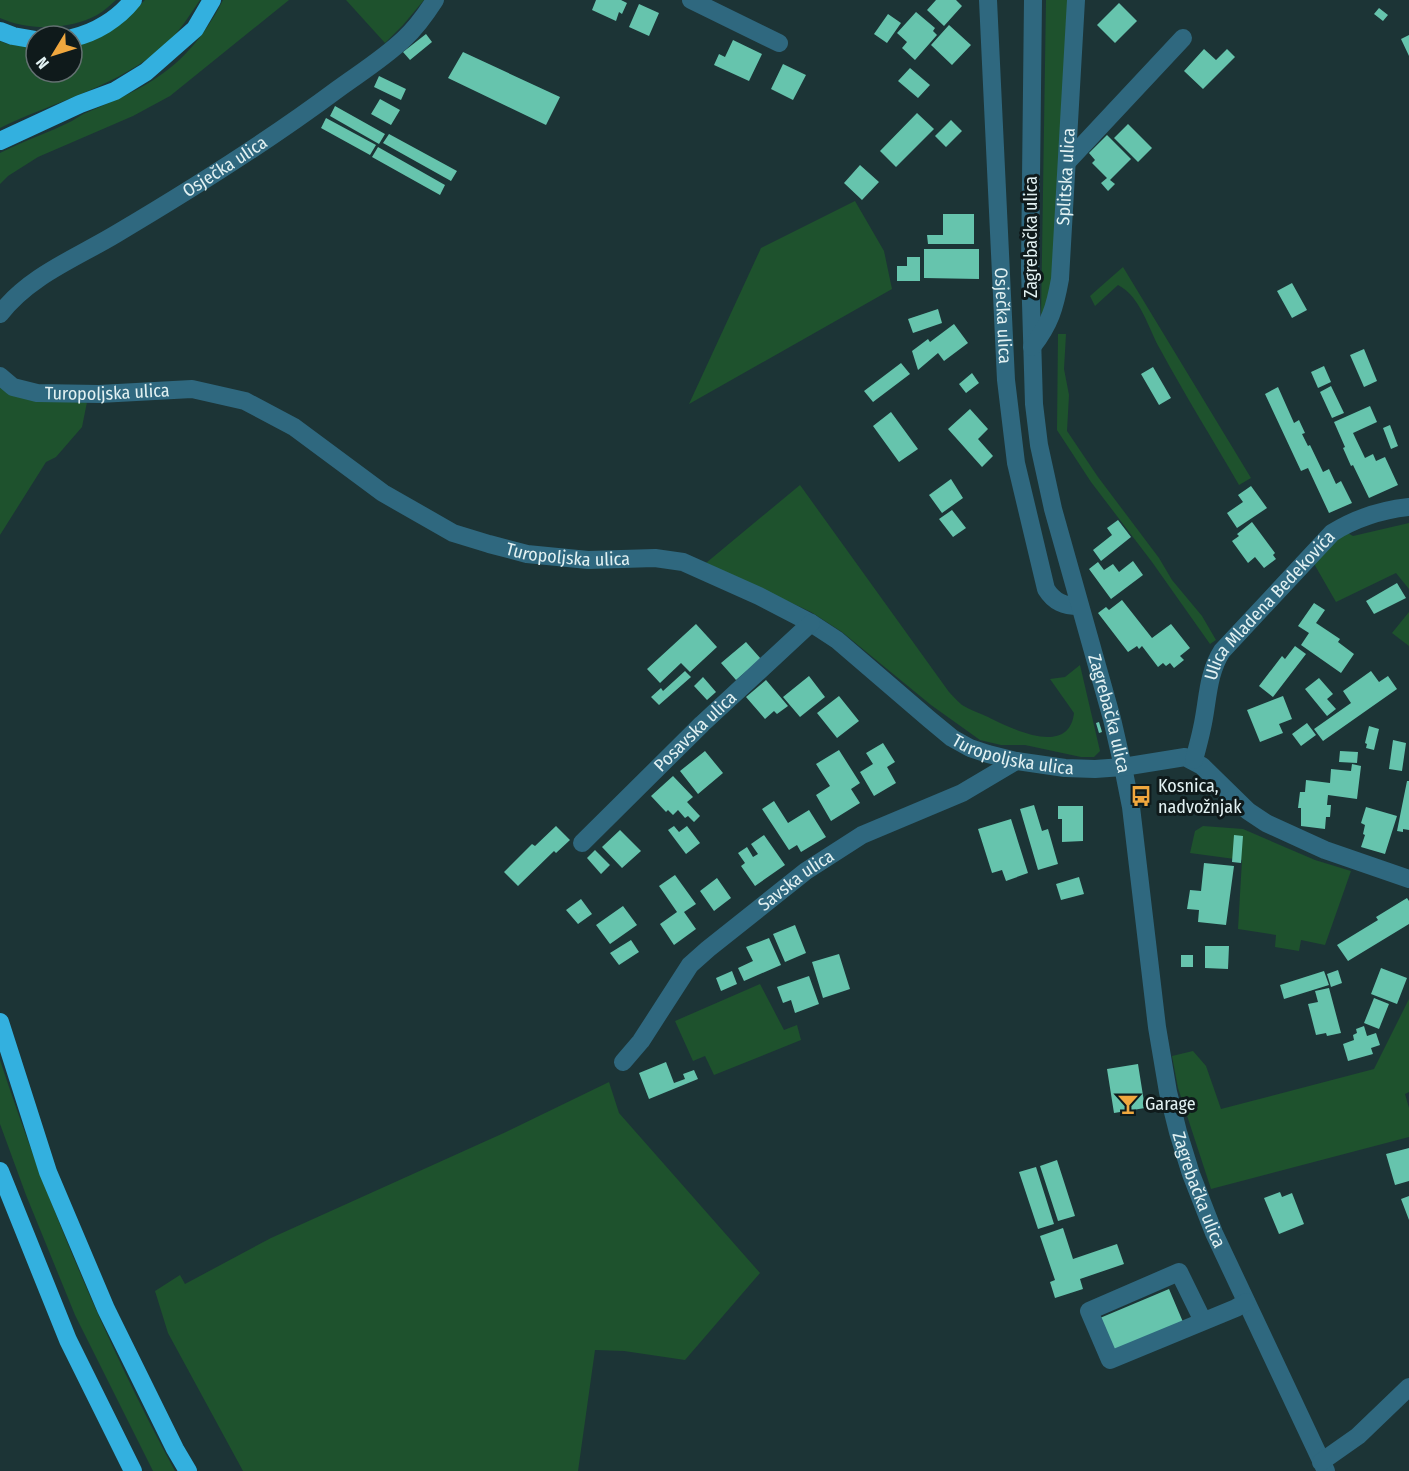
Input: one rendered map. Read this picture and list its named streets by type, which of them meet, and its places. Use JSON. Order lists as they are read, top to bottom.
{
  "streets": {
    "street": [
      "Osječka ulica",
      "Splitska ulica",
      "Zagrebačka ulica",
      "Turopoljska ulica",
      "Ulica Mladena Bedekovića",
      "Posavska ulica",
      "Savska ulica"
    ]
  },
  "crossings": [
    ["Osječka ulica", "Zagrebačka ulica"],
    ["Splitska ulica", "Zagrebačka ulica"],
    ["Zagrebačka ulica", "Turopoljska ulica"],
    ["Turopoljska ulica", "Posavska ulica"],
    ["Turopoljska ulica", "Savska ulica"]
  ],
  "places": {
    "bus stop": ["Kosnica, nadvožnjak"],
    "bar": ["Garage"]
  },
  "north": "bottom left"
}
